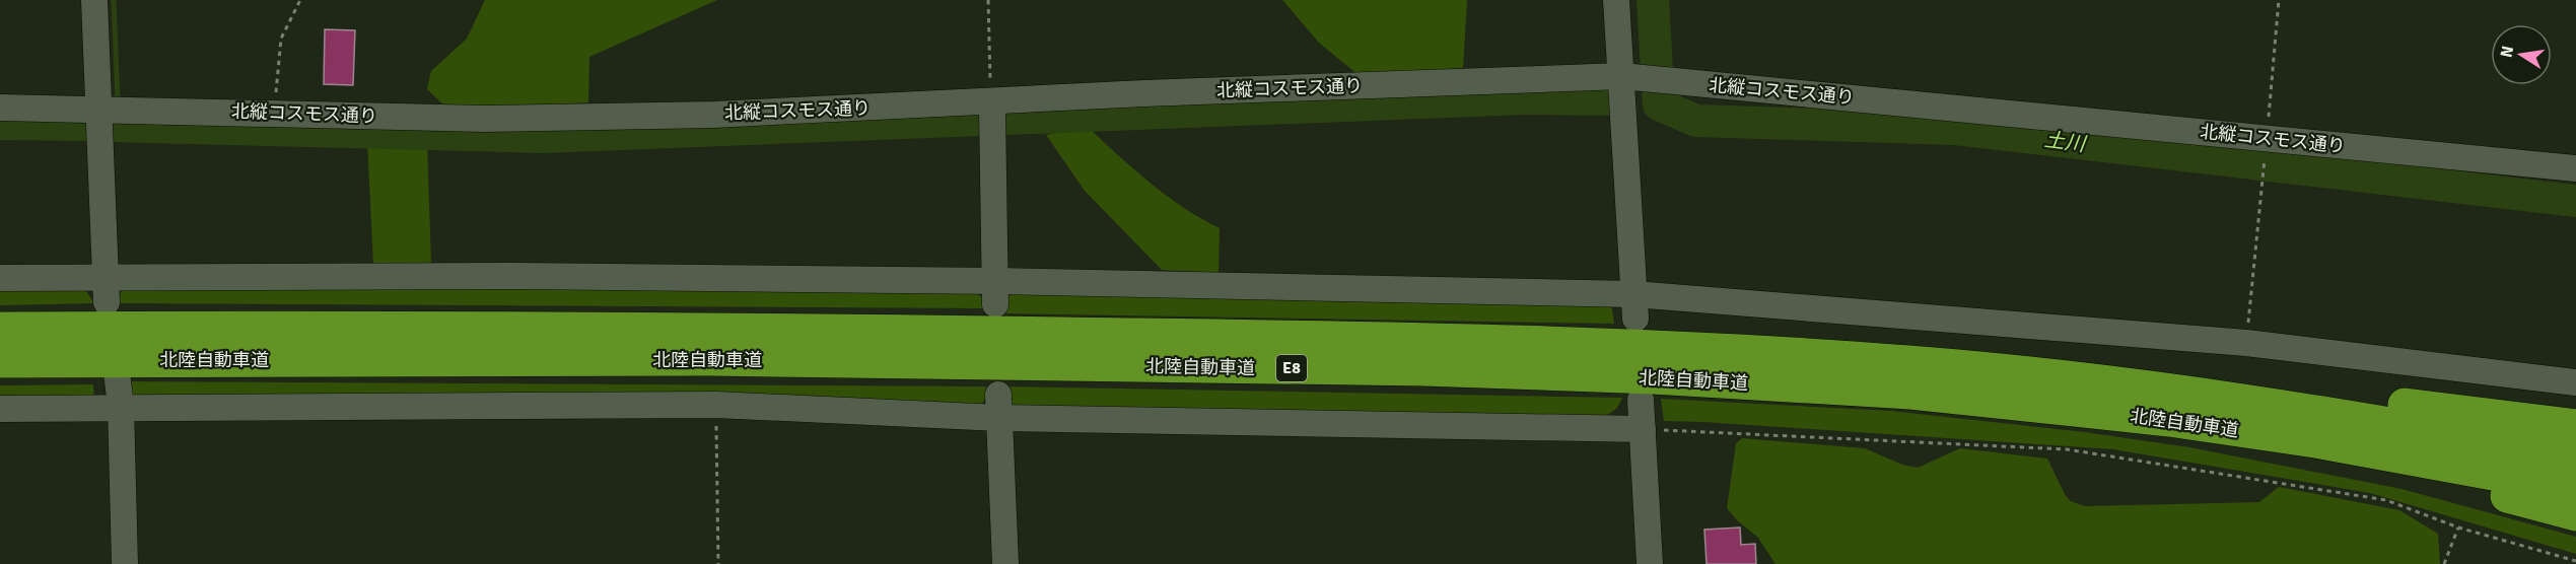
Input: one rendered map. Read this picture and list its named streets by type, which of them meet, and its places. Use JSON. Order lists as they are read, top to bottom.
{
  "streets": {
    "highway": ["北陸自動車道", "E8"],
    "street": ["北縦コスモス通り"]
  },
  "water": ["土川"],
  "north": "left"
}
